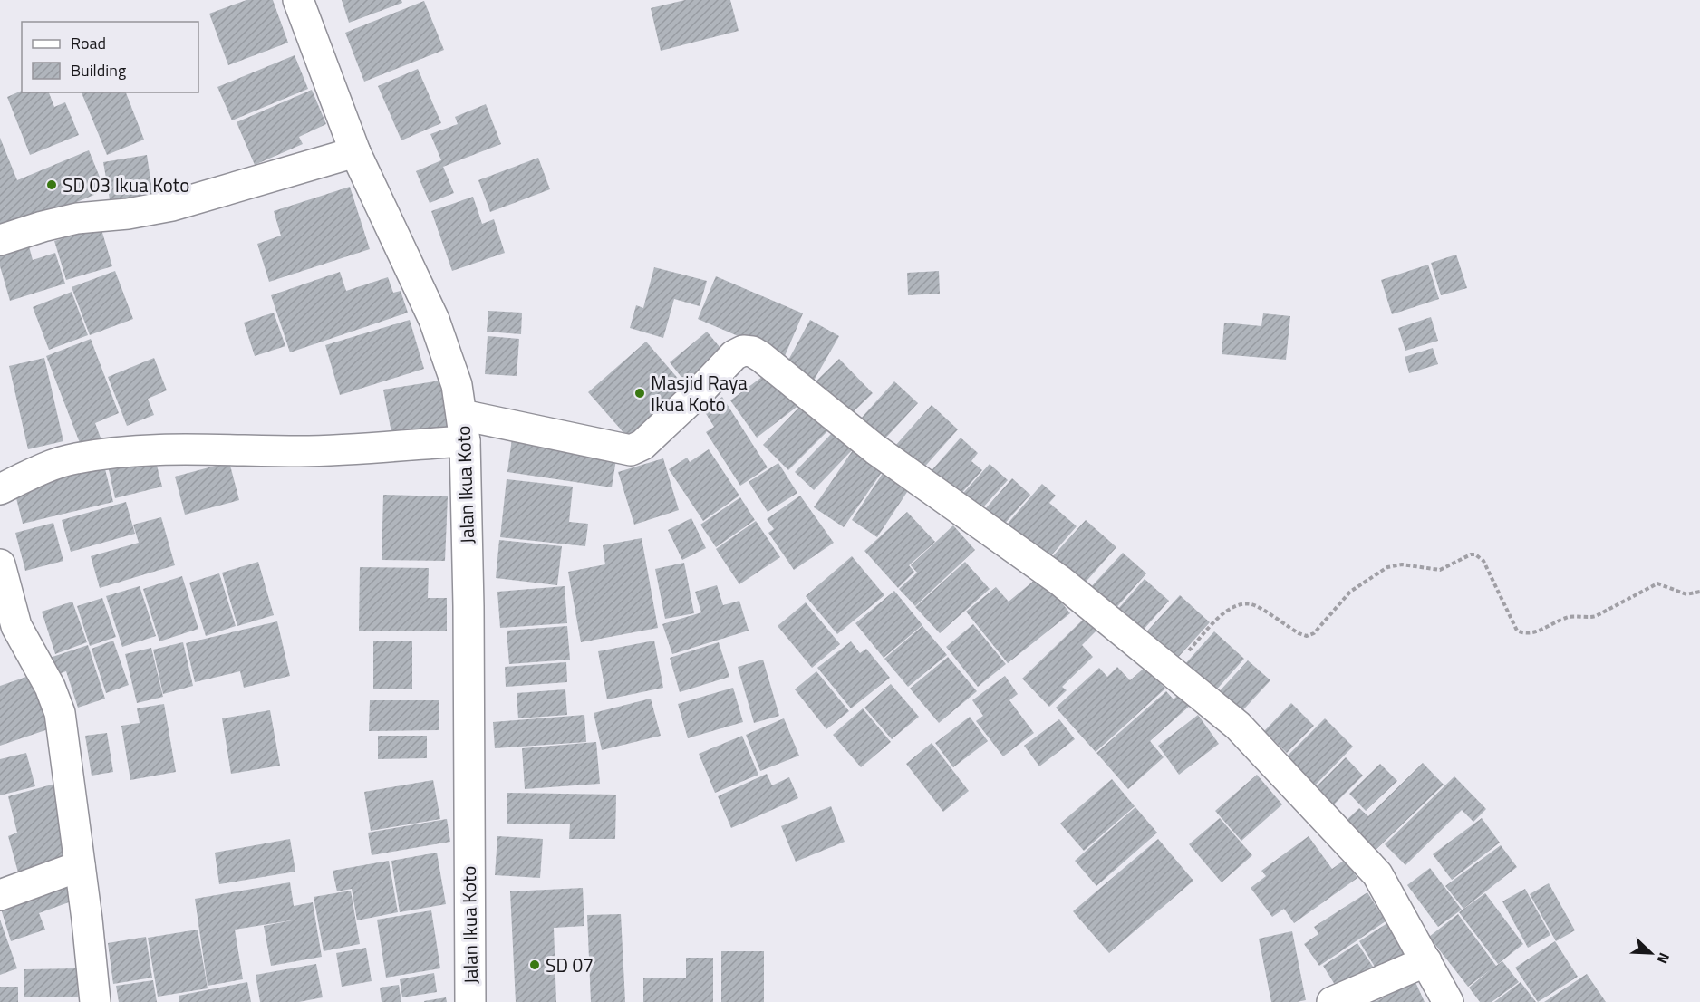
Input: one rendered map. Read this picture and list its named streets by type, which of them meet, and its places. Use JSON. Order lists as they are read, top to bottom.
{
  "streets": {
    "street": ["Jalan Ikua Koto"]
  },
  "places": ["SD 03 Ikua Koto", "Masjid Raya Ikua Koto", "SD 07"],
  "legend": ["Road", "Building"],
  "north": "bottom right"
}
